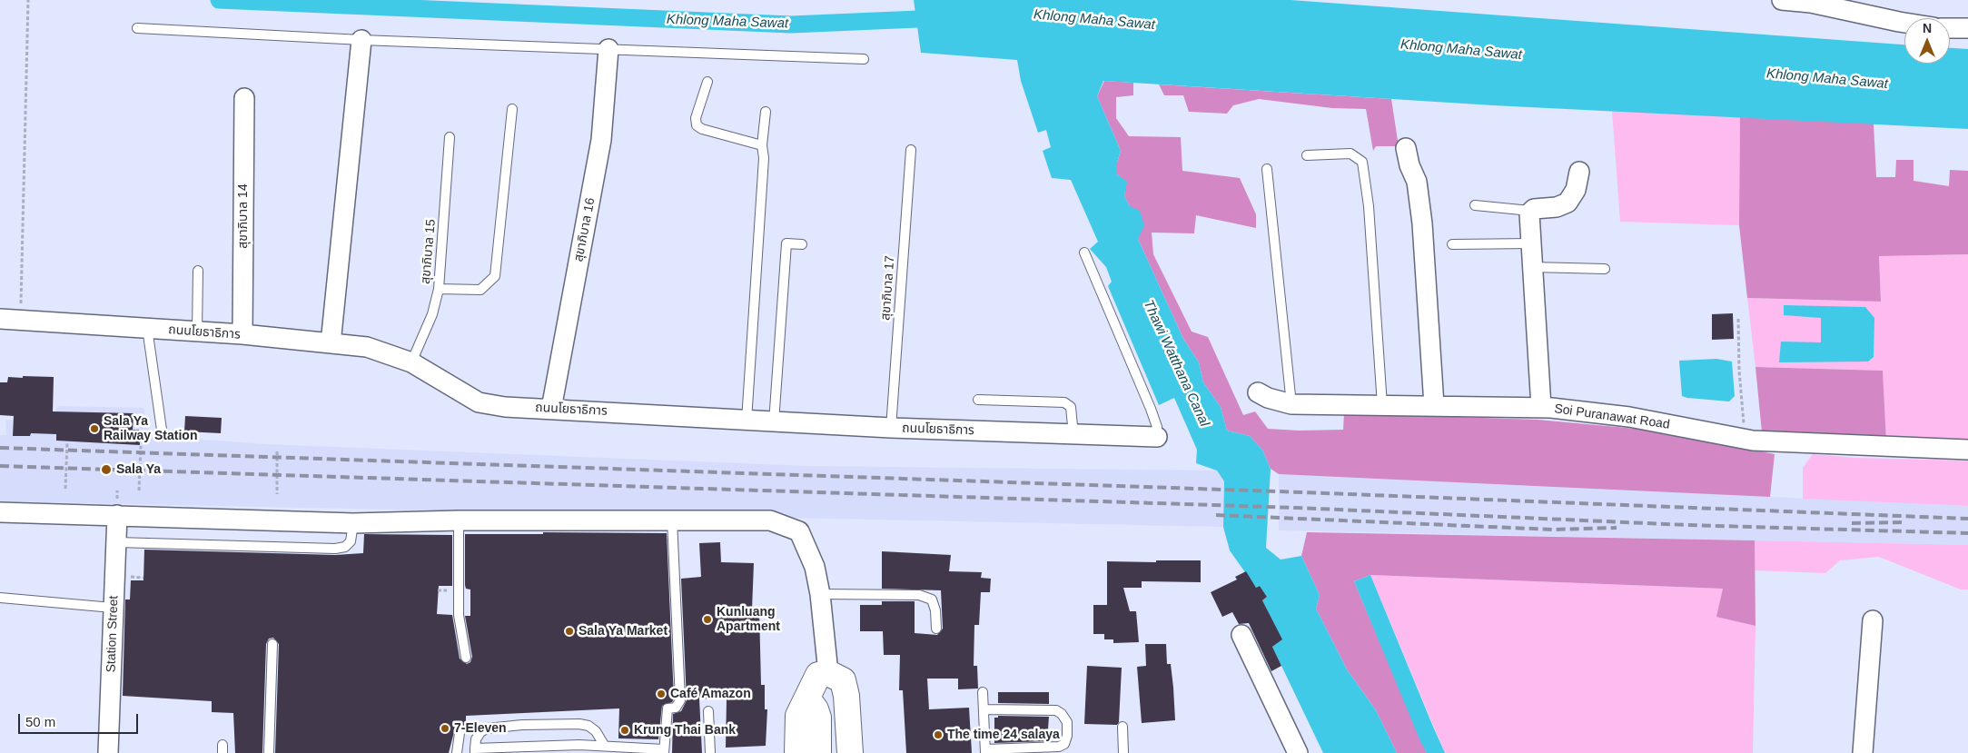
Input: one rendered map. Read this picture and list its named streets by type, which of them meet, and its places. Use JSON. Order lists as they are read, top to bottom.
{
  "streets": {
    "street": [
      "สุขาภิบาล 14",
      "สุขาภิบาล 16",
      "ถนนโยธาธิการ",
      "Soi Puranawat Road",
      "Station Street"
    ],
    "lane": ["สุขาภิบาล 15", "สุขาภิบาล 17"]
  },
  "crossings": [
    ["สุขาภิบาล 14", "ถนนโยธาธิการ"],
    ["สุขาภิบาล 16", "ถนนโยธาธิการ"],
    ["สุขาภิบาล 15", "ถนนโยธาธิการ"],
    ["สุขาภิบาล 17", "ถนนโยธาธิการ"]
  ],
  "water": ["Khlong Maha Sawat", "Thawi Watthana Canal"],
  "places": [
    "Sala Ya Railway Station",
    "Sala Ya",
    "Kunluang Apartment",
    "Sala Ya Market",
    "Café Amazon",
    "7-Eleven",
    "Krung Thai Bank",
    "The time 24 salaya"
  ],
  "scale_bar": "50 m",
  "north": "top"
}
